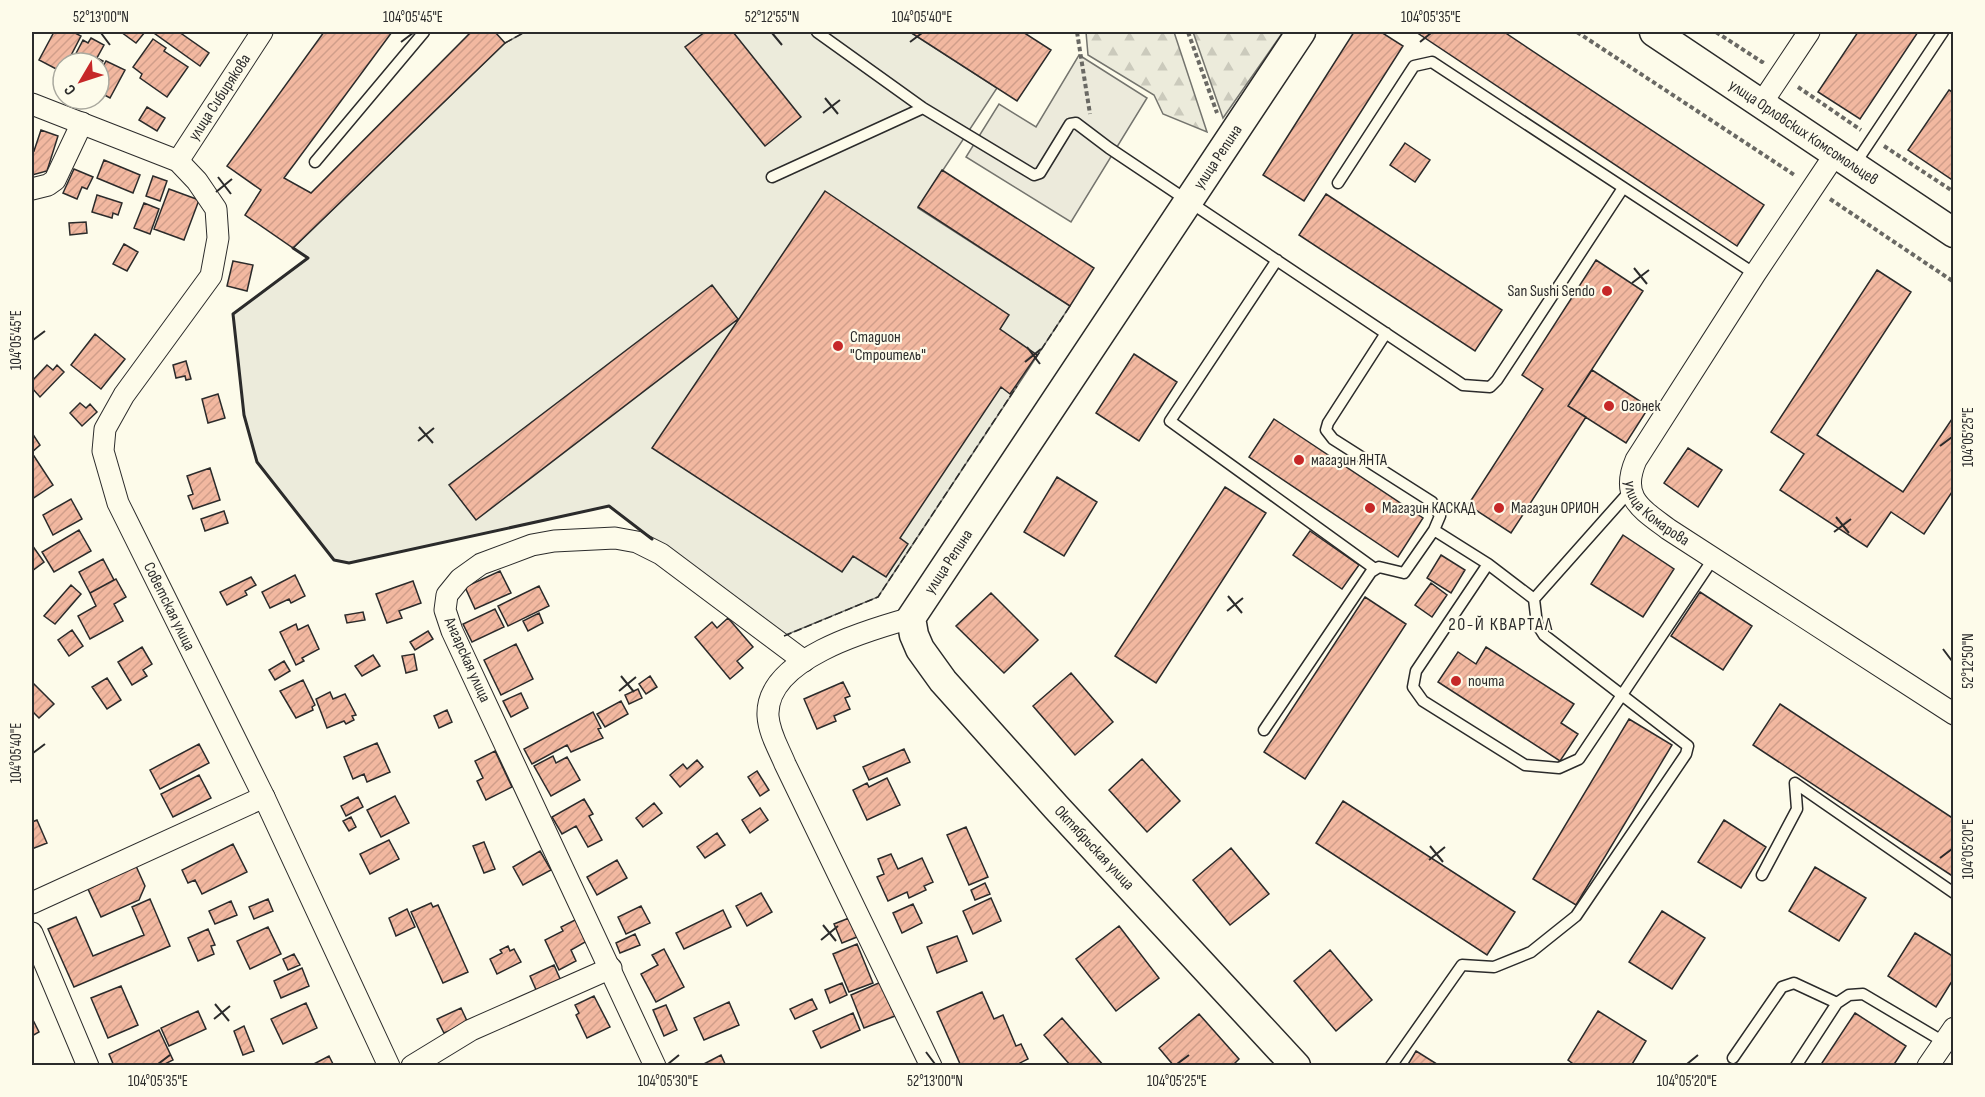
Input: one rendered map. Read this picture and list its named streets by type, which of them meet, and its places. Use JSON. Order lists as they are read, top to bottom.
{
  "streets": {
    "street": [
      "улица Сибирякова",
      "улица Орловских Комсомольцев",
      "улица Репина",
      "улица Комарова",
      "Советская улица",
      "Ангарская улица",
      "Октябрьская улица"
    ]
  },
  "crossings": [
    ["улица Сибирякова", "Советская улица"],
    ["улица Орловских Комсомольцев", "улица Комарова"],
    ["улица Репина", "Октябрьская улица"]
  ],
  "districts": ["20-Й КВАРТАЛ"],
  "places": [
    "San Sushi Sendo",
    "Стадион \"Строитель\"",
    "Огонек",
    "магазин ЯНТА",
    "Магазин КАСКАД",
    "Магазин ОРИОН",
    "почта"
  ],
  "north": "bottom left",
  "coordinates": [
    "52°13'00\"N",
    "104°05'45\"E",
    "52°12'55\"N",
    "104°05'40\"E",
    "104°05'35\"E",
    "104°05'25\"E",
    "52°12'50\"N",
    "104°05'20\"E",
    "104°05'30\"E"
  ]
}
